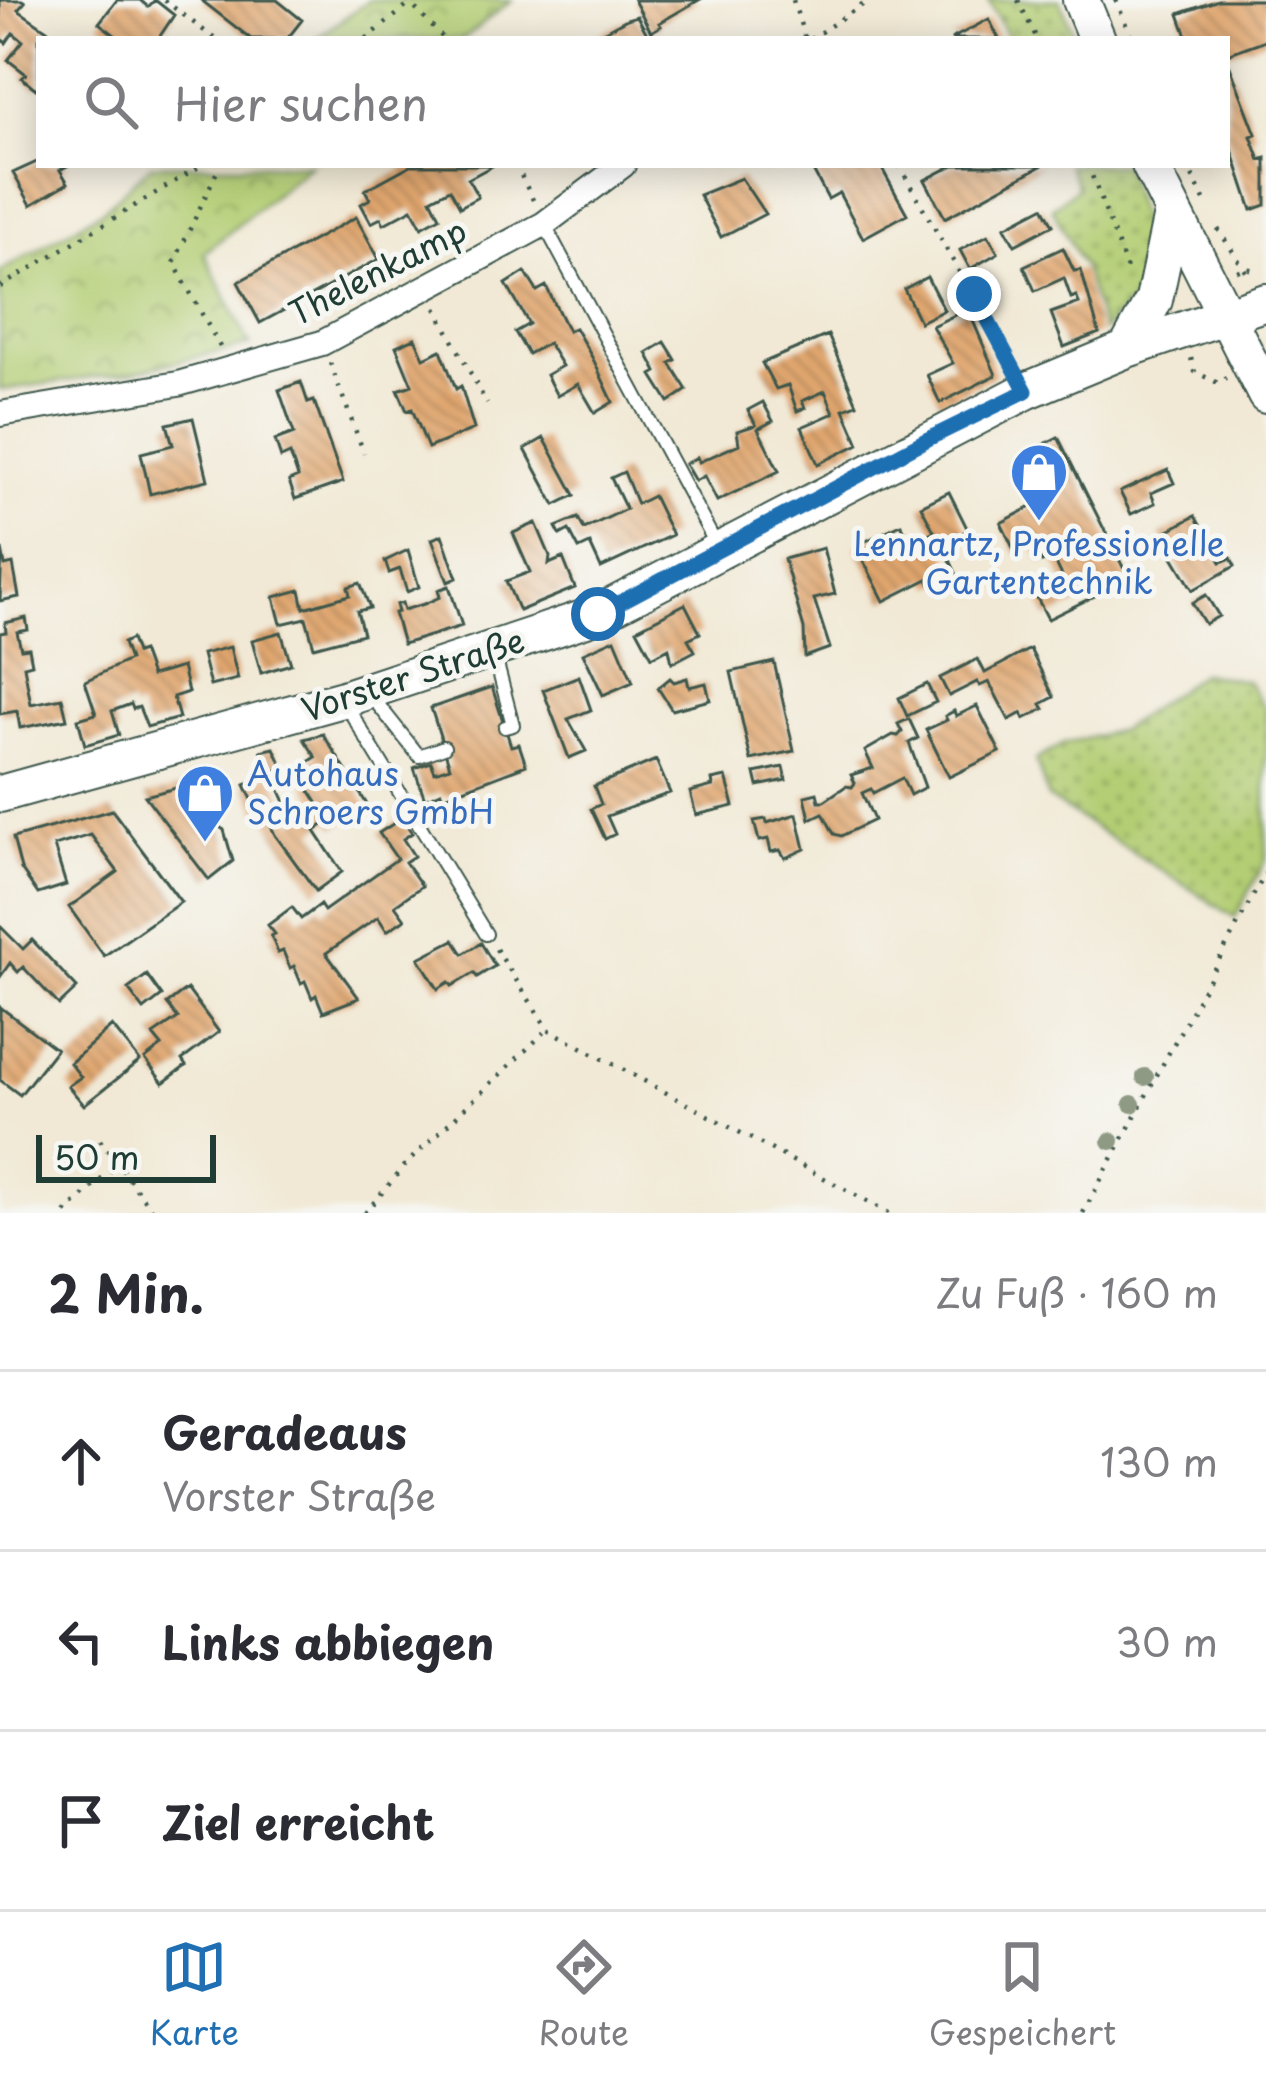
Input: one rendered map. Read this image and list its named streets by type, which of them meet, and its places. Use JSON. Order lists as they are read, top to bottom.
{
  "streets": {
    "main road": ["Vorster Straße"],
    "street": ["Thelenkamp"]
  },
  "places": {
    "shop": ["Lennartz, Professionelle Gartentechnik", "Autohaus Schroers GmbH"]
  },
  "scale_bar": "50 m",
  "page": {
    "search": "Hier suchen",
    "scale": "50 m",
    "heading": ["2 Min.", "Zu Fuß · 160 m"],
    "list": [
      ["Geradeaus", "Vorster Straße", "130 m"],
      ["Links abbiegen", "30 m"],
      "Ziel erreicht"
    ],
    "nav": ["Karte", "Route", "Gespeichert"]
  }
}
